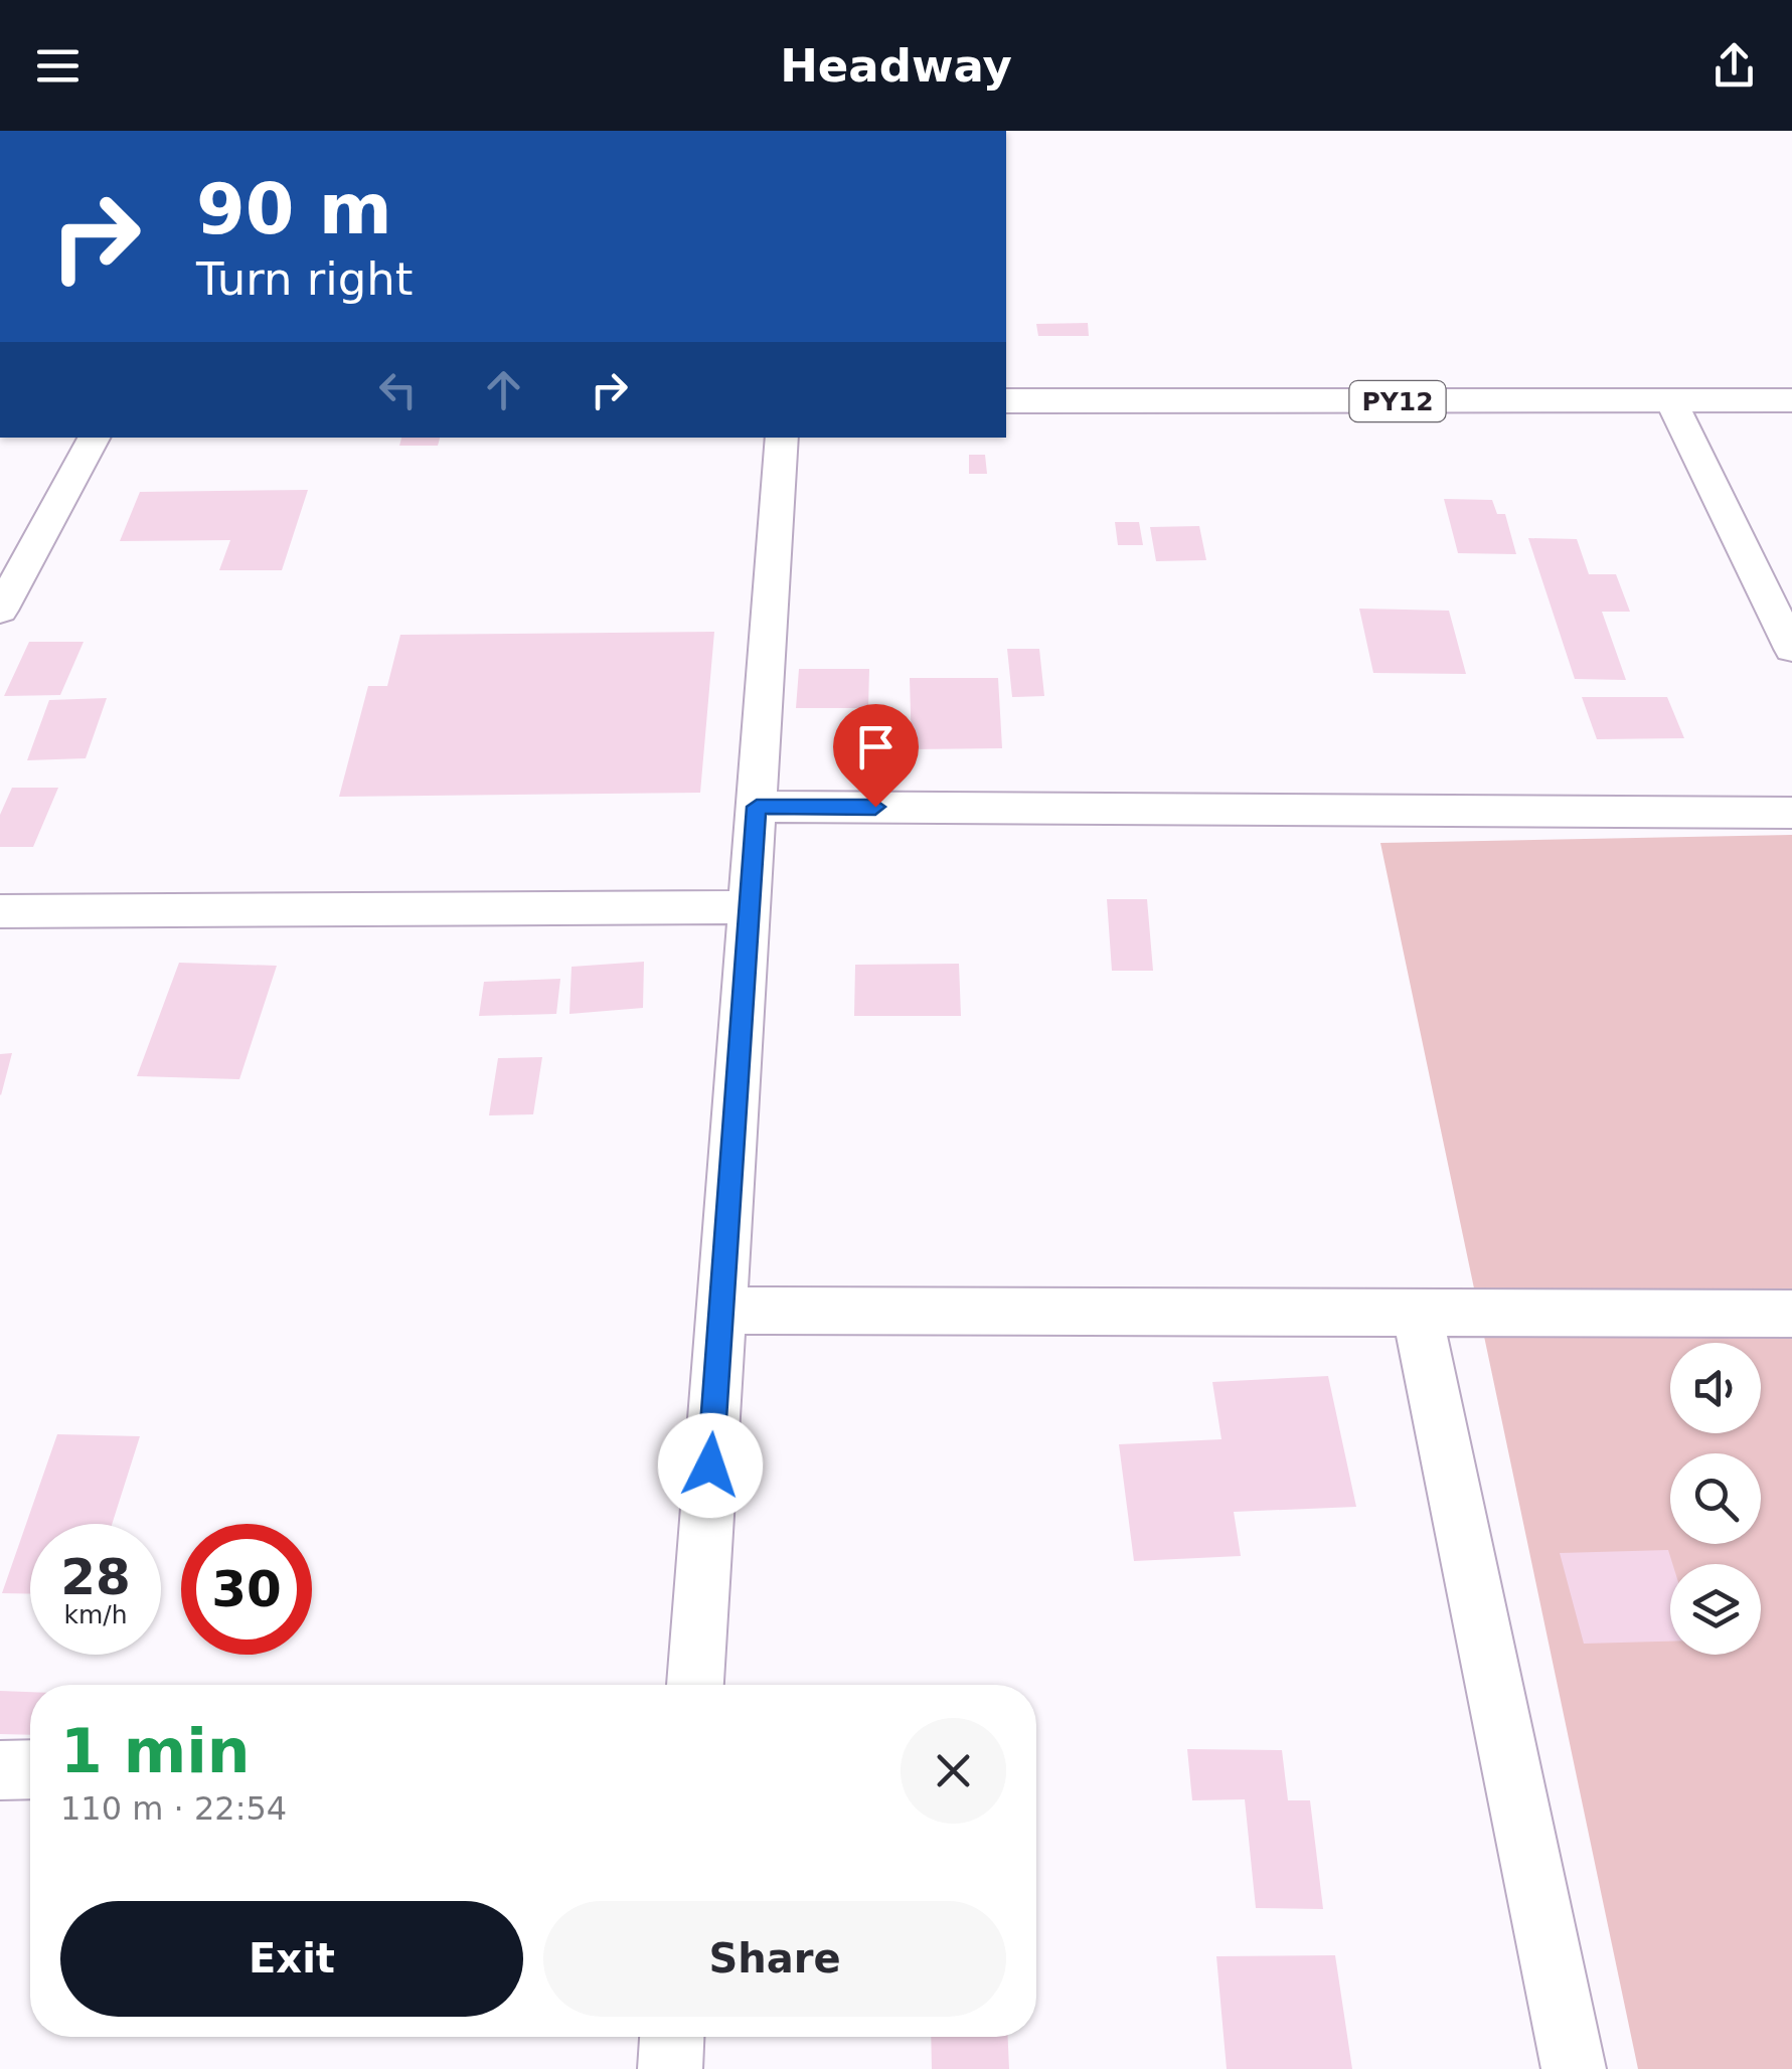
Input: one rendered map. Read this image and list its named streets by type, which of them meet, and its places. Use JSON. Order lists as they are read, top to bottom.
{
  "streets": {
    "highway": ["PY12"]
  },
  "page": {
    "header": "Headway",
    "turn": ["90 m", "Turn right"],
    "speed": "28 km/h",
    "limit": "30",
    "heading": ["1 min", "110 m · 22:54"],
    "buttons": ["Exit", "Share"]
  }
}
